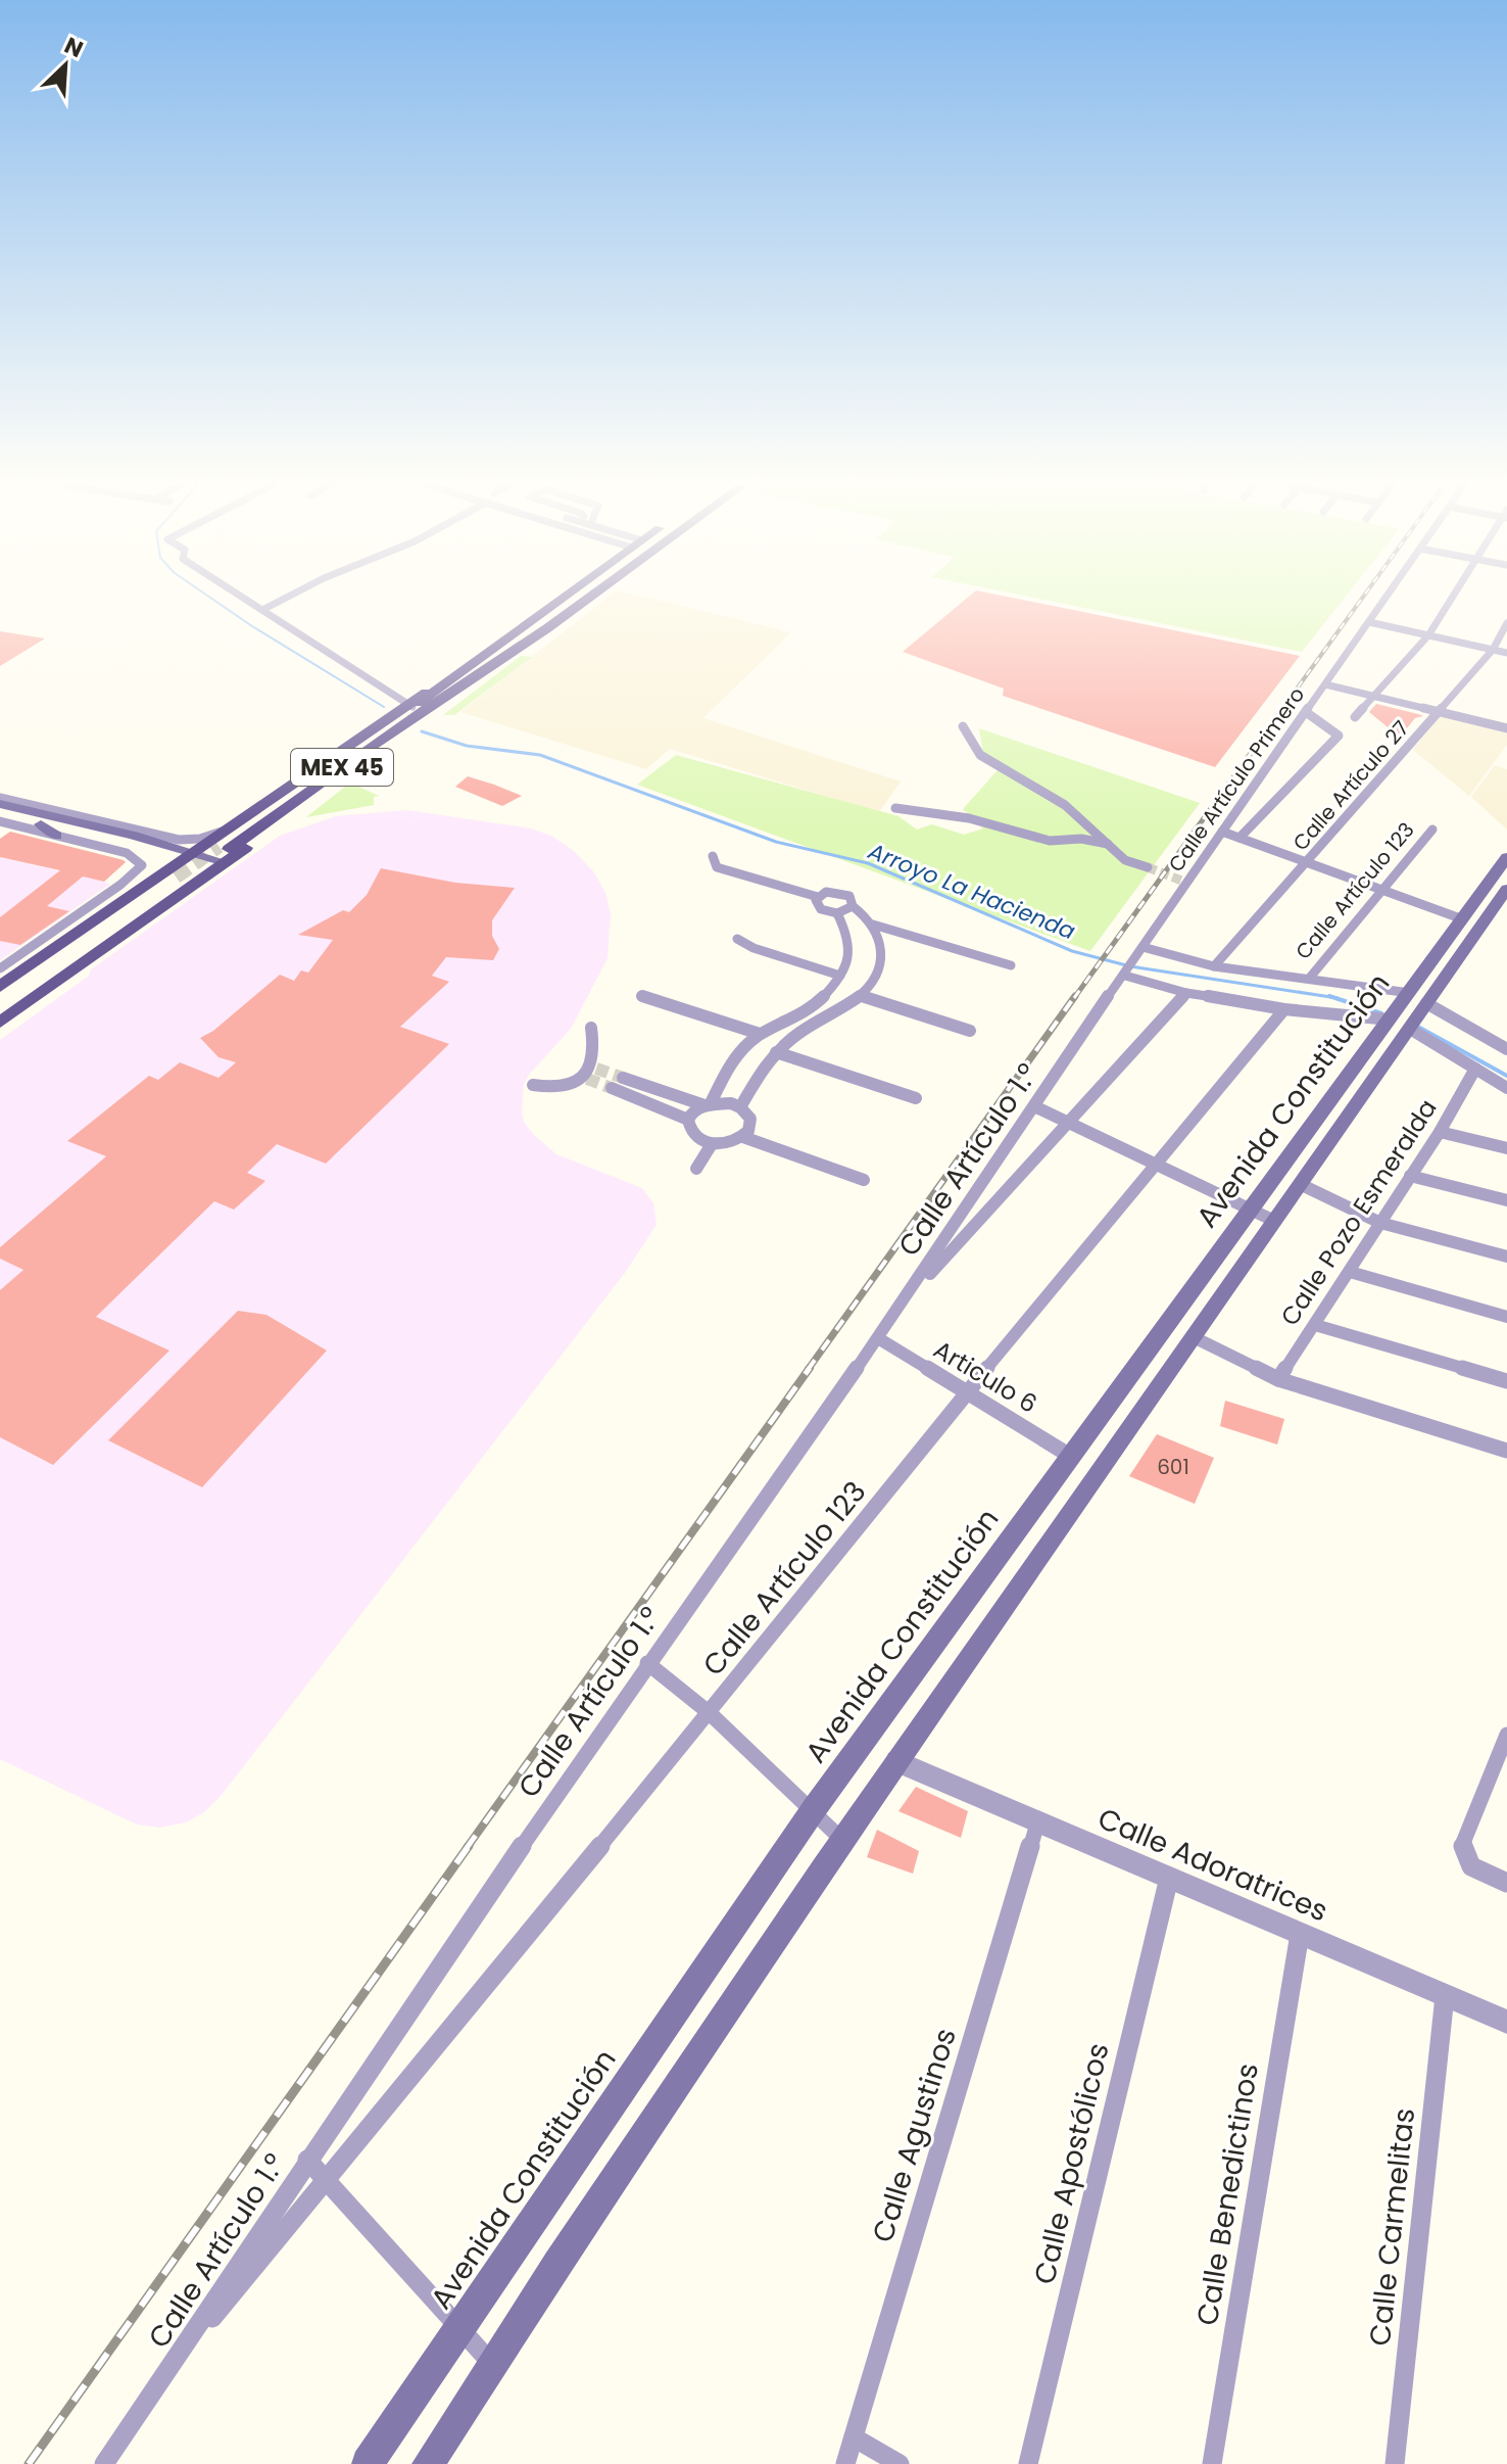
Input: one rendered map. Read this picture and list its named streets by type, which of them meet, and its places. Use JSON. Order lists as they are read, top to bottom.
{
  "streets": {
    "main road": ["MEX 45", "Avenida Constitución"],
    "street": [
      "Calle Artículo Primero",
      "Calle Artículo 27",
      "Calle Artículo 123",
      "Calle Artículo 1.º",
      "Calle Pozo Esmeralda",
      "Articulo 6",
      "Calle Adoratrices",
      "Calle Agustinos",
      "Calle Apostólicos",
      "Calle Benedictinos",
      "Calle Carmelitas"
    ]
  },
  "crossings": [
    ["Calle Artículo Primero", "Calle Artículo 1.º"],
    ["Calle Artículo 123", "Calle Artículo 1.º"],
    ["Calle Artículo 123", "Articulo 6"],
    ["Avenida Constitución", "Articulo 6"],
    ["Avenida Constitución", "Calle Adoratrices"],
    ["Calle Artículo 1.º", "Articulo 6"],
    ["Calle Adoratrices", "Calle Agustinos"],
    ["Calle Adoratrices", "Calle Apostólicos"],
    ["Calle Adoratrices", "Calle Benedictinos"],
    ["Calle Adoratrices", "Calle Carmelitas"]
  ],
  "water": ["Arroyo La Hacienda"],
  "house_numbers": ["601"],
  "north": "top right"
}
